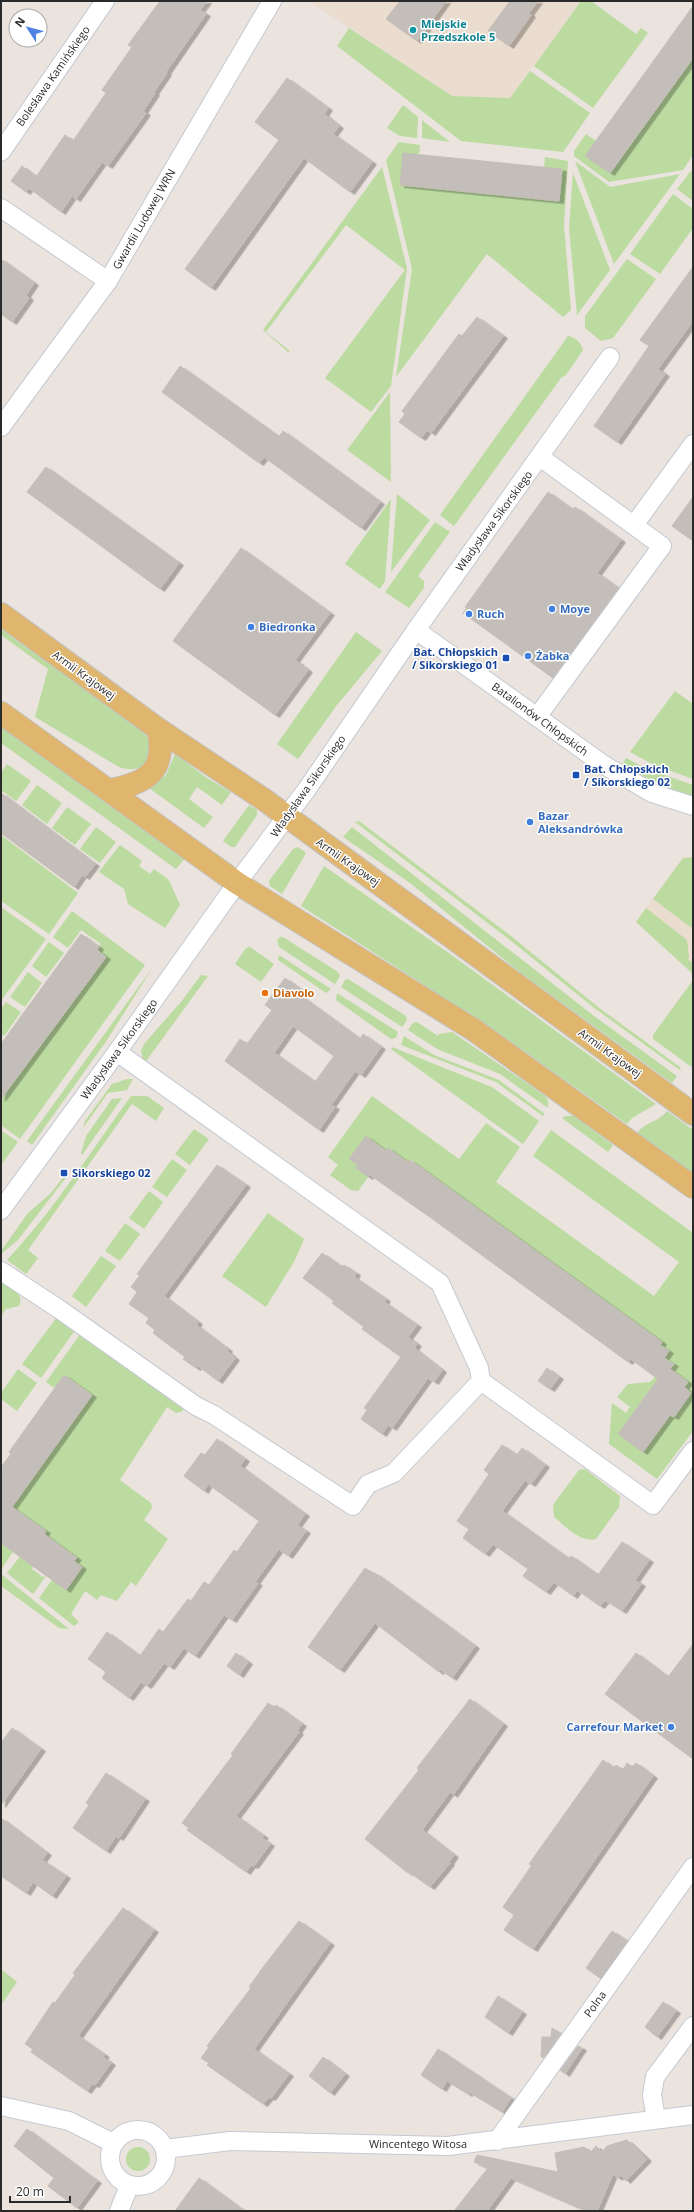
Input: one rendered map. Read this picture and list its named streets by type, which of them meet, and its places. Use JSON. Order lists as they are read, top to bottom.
{
  "streets": {
    "main road": ["Armii Krajowej"],
    "street": [
      "Bolesława Kamińskiego",
      "Gwardii Ludowej WRN",
      "Władysława Sikorskiego",
      "Batalionów Chłopskich",
      "Polna",
      "Wincentego Witosa"
    ]
  },
  "crossings": [
    ["Władysława Sikorskiego", "Armii Krajowej"],
    ["Władysława Sikorskiego", "Batalionów Chłopskich"],
    ["Polna", "Wincentego Witosa"]
  ],
  "places": {
    "other": [
      "Miejskie Przedszkole 5",
      "Moye",
      "Ruch",
      "Biedronka",
      "Żabka",
      "Bazar Aleksandrówka",
      "Diavolo",
      "Carrefour Market"
    ],
    "transit": ["Bat. Chłopskich / Sikorskiego 01", "Bat. Chłopskich / Sikorskiego 02", "Sikorskiego 02"]
  },
  "scale_bar": "20 m",
  "north": "top left"
}
